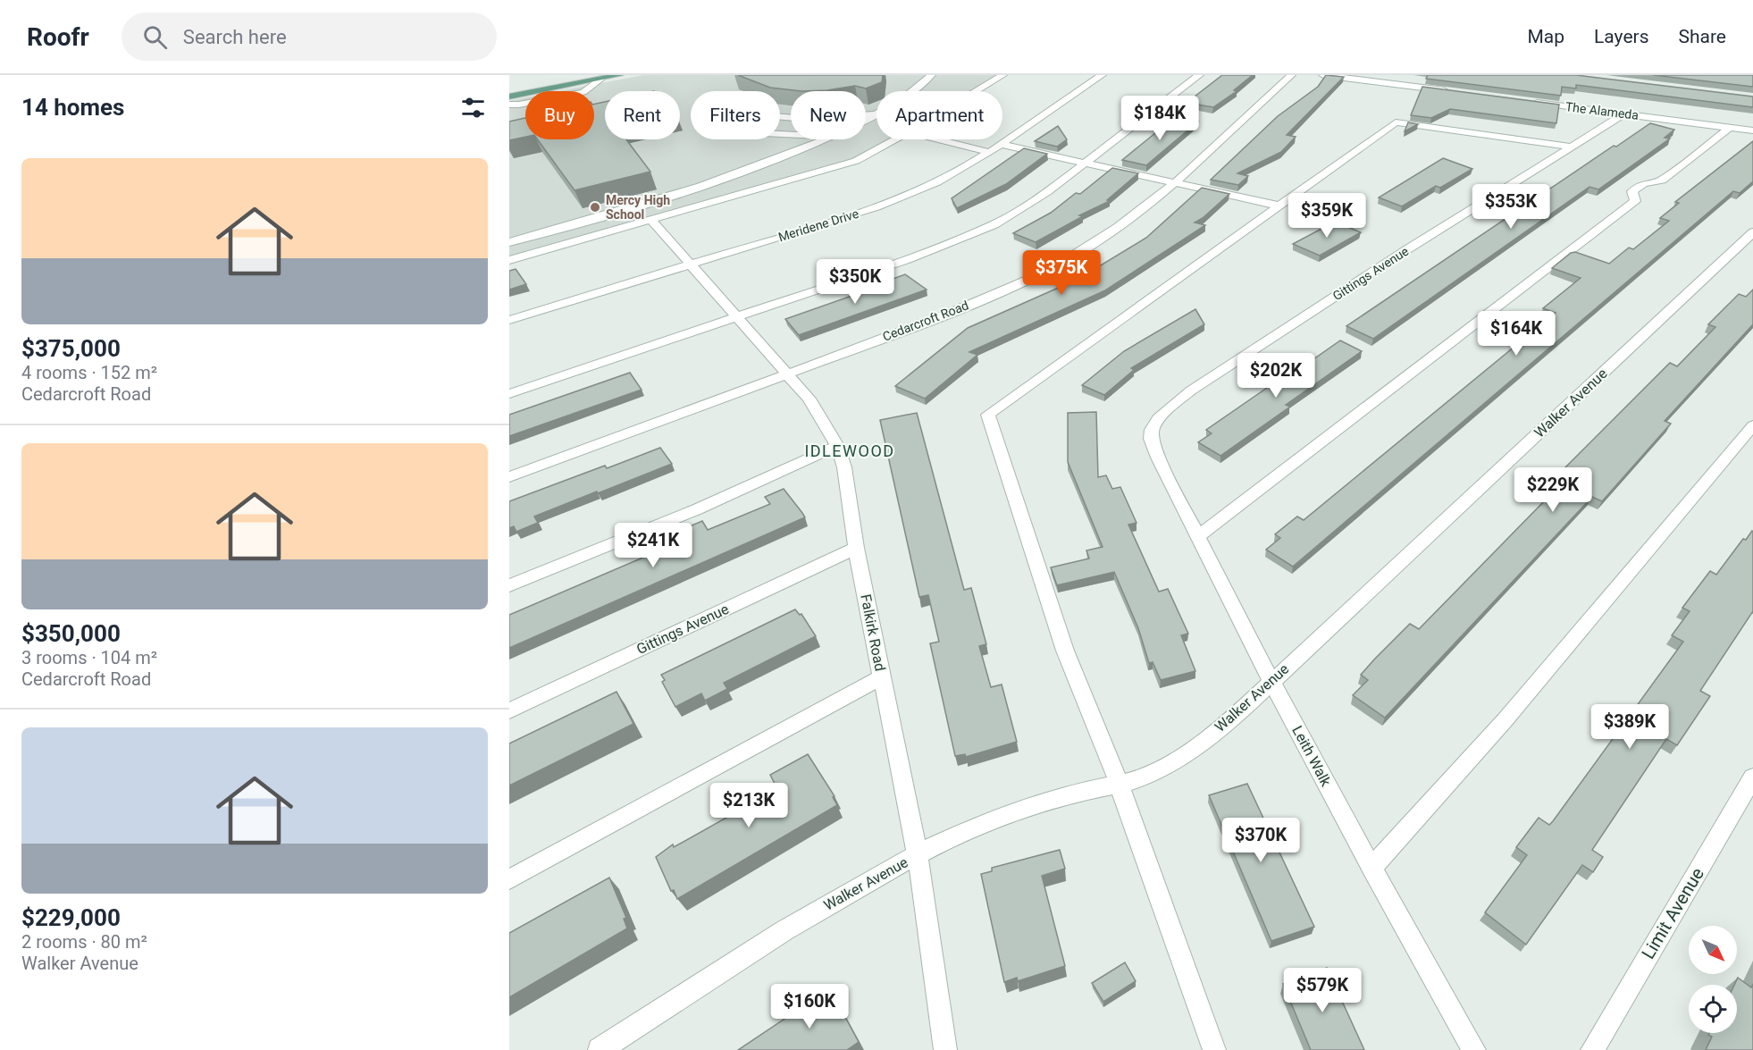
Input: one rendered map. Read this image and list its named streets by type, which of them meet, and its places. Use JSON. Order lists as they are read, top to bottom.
{
  "streets": {
    "street": [
      "The Alameda",
      "Meridene Drive",
      "Gittings Avenue",
      "Cedarcroft Road",
      "Walker Avenue",
      "Falkirk Road",
      "Leith Walk",
      "Limit Avenue"
    ]
  },
  "crossings": [
    ["The Alameda", "Gittings Avenue"],
    ["Meridene Drive", "Falkirk Road"],
    ["Gittings Avenue", "Falkirk Road"],
    ["Gittings Avenue", "Leith Walk"],
    ["Cedarcroft Road", "Falkirk Road"],
    ["Walker Avenue", "Falkirk Road"],
    ["Walker Avenue", "Leith Walk"]
  ],
  "districts": ["IDLEWOOD"],
  "places": ["Mercy High School"],
  "north": "bottom right",
  "page": {
    "header": "Roofr",
    "search": "Search here",
    "nav": ["Map", "Layers", "Share"],
    "heading": "14 homes",
    "chip": [
      "Buy",
      "Rent",
      "Filters",
      "New",
      "Apartment"
    ],
    "price": [
      "$184K",
      "$353K",
      "$359K",
      "$375K",
      "$350K",
      "$164K",
      "$202K",
      "$229K",
      "$241K",
      "$389K",
      "$213K",
      "$370K",
      "$579K",
      "$160K"
    ],
    "list": [
      {
        "name": "$375,000",
        "note": "4 rooms · 152 m² · Cedarcroft Road"
      },
      {
        "name": "$350,000",
        "note": "3 rooms · 104 m² · Cedarcroft Road"
      },
      {
        "name": "$229,000",
        "note": "2 rooms · 80 m² · Walker Avenue"
      }
    ]
  }
}
